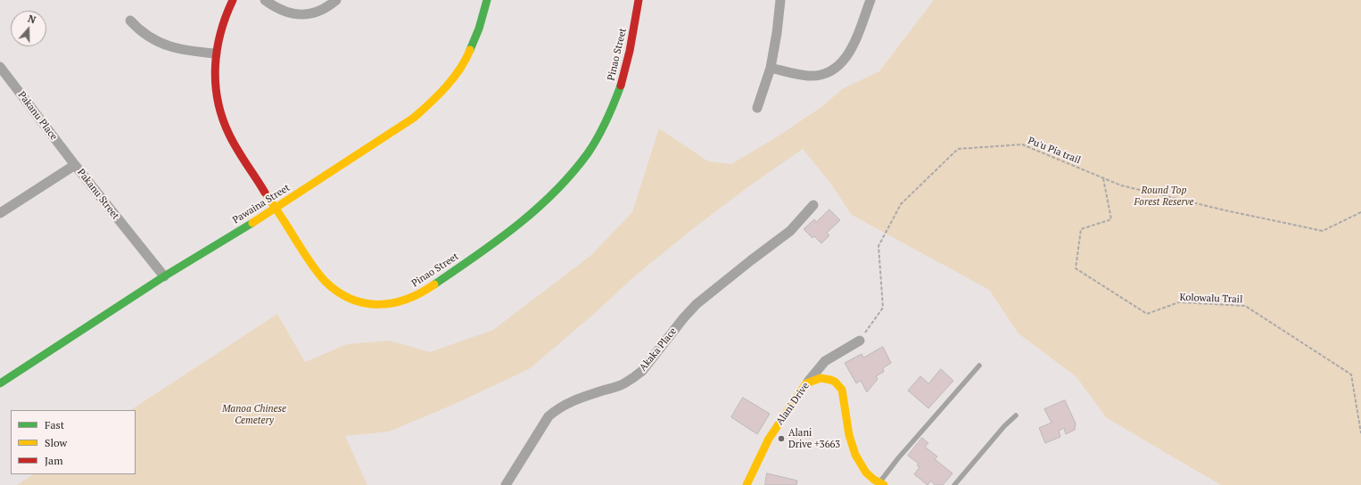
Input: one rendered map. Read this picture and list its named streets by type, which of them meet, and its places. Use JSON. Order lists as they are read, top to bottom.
{
  "streets": {
    "street": [
      "Pinao Street",
      "Pakanu Place",
      "Pakanu Street",
      "Pawaina Street",
      "Akaka Place",
      "Alani Drive"
    ],
    "path": ["Pu'u Pia trail", "Kolowalu Trail"]
  },
  "crossings": [
    ["Pinao Street", "Pawaina Street"],
    ["Pakanu Place", "Pakanu Street"],
    ["Pu'u Pia trail", "Kolowalu Trail"],
    ["Pu'u Pia trail", "Alani Drive"],
    ["Pakanu Street", "Pawaina Street"]
  ],
  "parks": ["Round Top Forest Reserve", "Manoa Chinese Cemetery"],
  "places": ["Alani Drive +3663"],
  "legend": ["Fast", "Slow", "Jam"],
  "north": "top"
}
